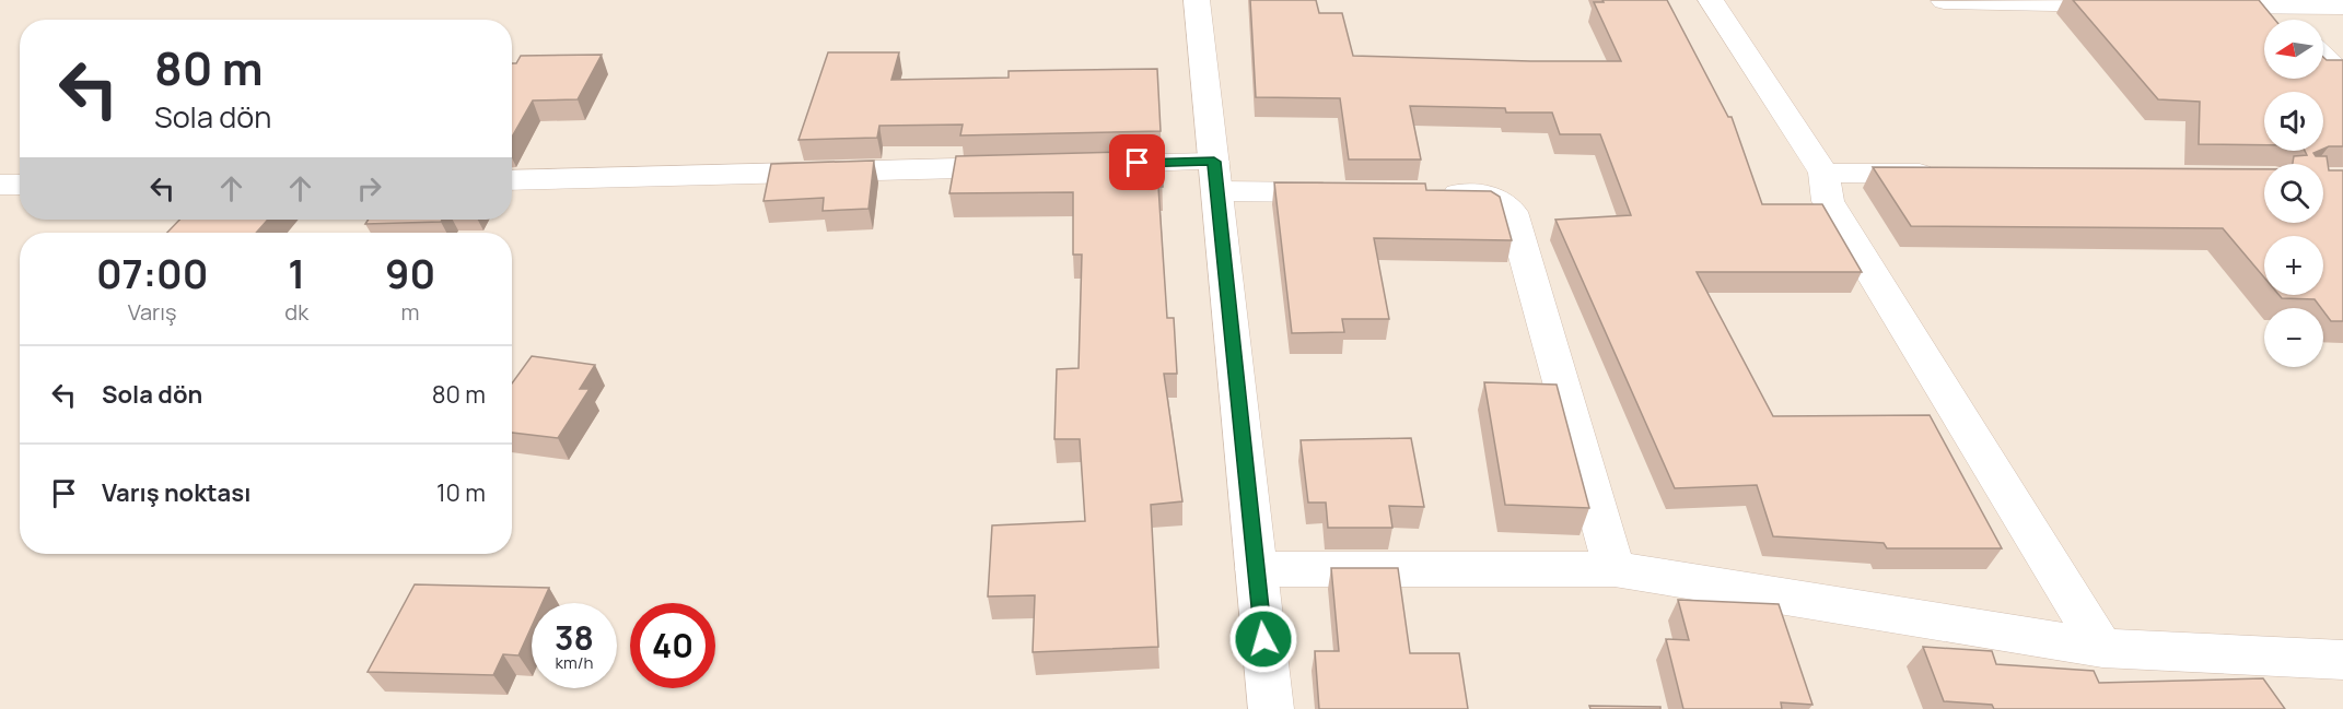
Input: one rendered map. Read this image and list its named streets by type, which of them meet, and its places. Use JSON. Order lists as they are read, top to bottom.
{
  "north": "left",
  "page": {
    "map_buttons": ["+", "−"],
    "turn": ["80 m", "Sola dön"],
    "eta": [
      "07:00",
      "Varış",
      "1",
      "dk",
      "90",
      "m"
    ],
    "list": [
      {
        "name": "Sola dön",
        "value": "80 m"
      },
      {
        "name": "Varış noktası",
        "value": "10 m"
      }
    ],
    "speed": "38 km/h",
    "limit": "40"
  }
}
